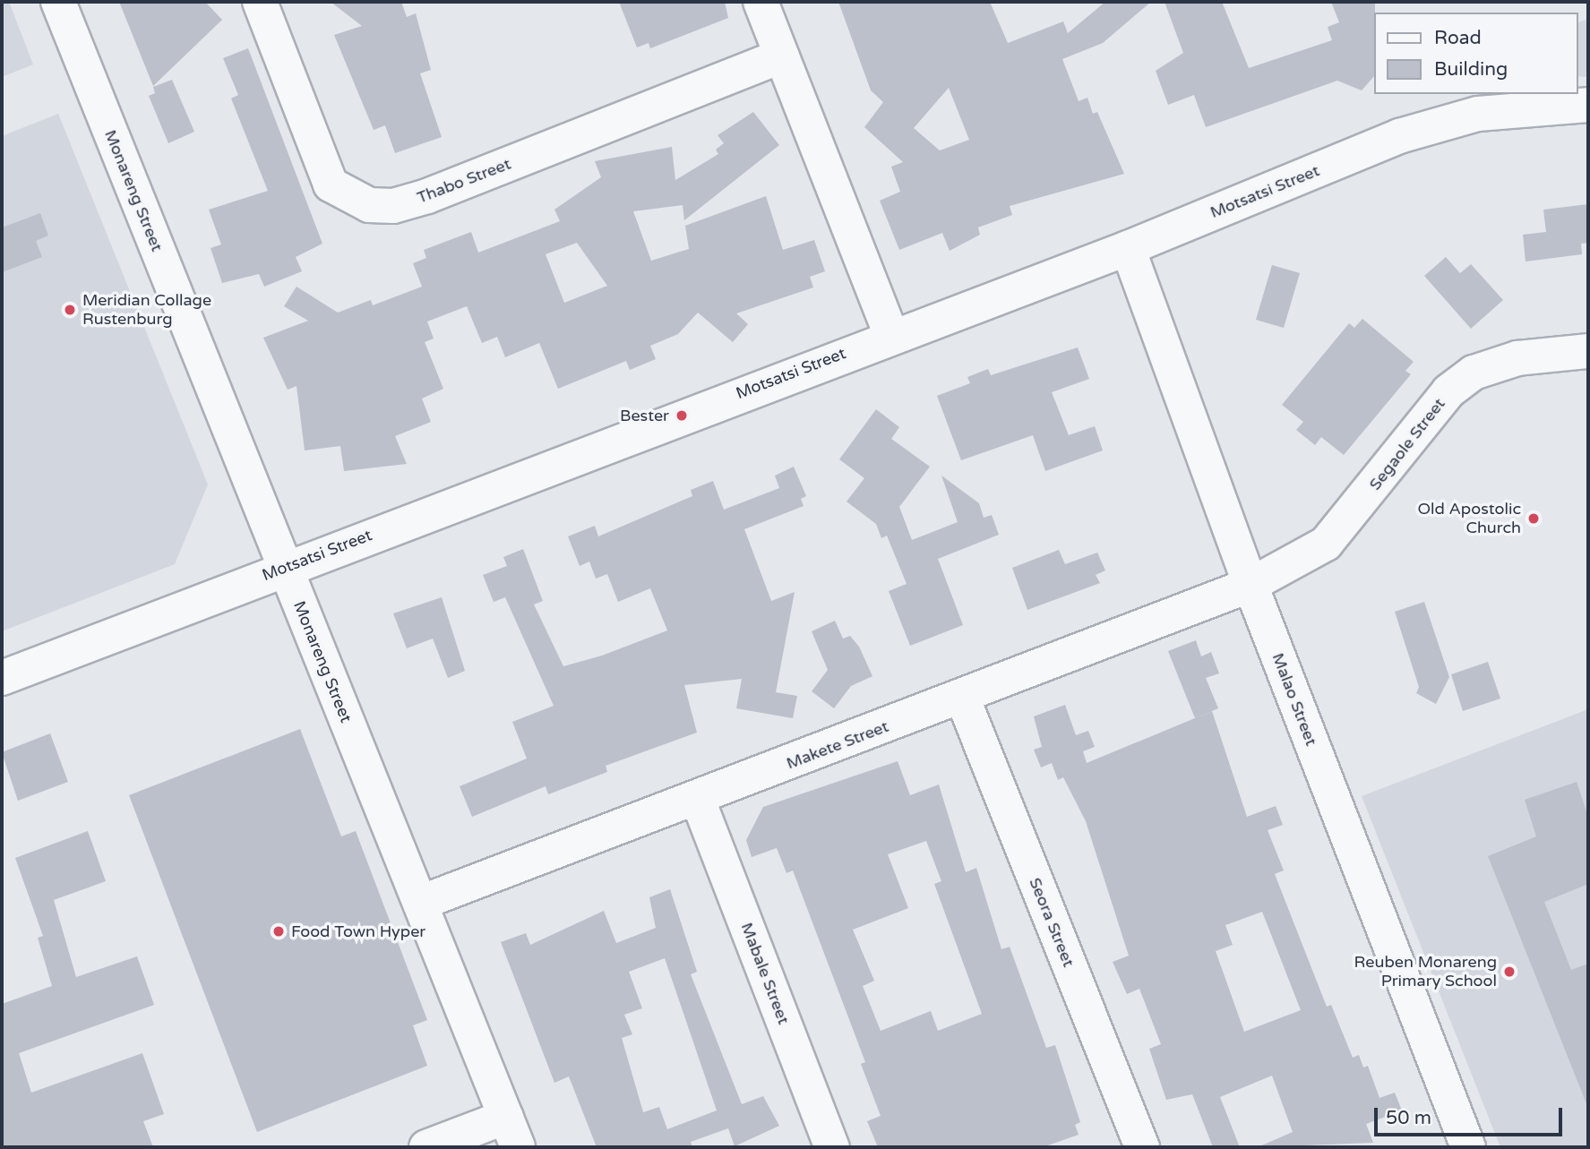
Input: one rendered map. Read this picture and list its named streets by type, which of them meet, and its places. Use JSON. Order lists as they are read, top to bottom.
{
  "streets": {
    "street": [
      "Thabo Street",
      "Monareng Street",
      "Motsatsi Street",
      "Segaole Street",
      "Malao Street",
      "Makete Street",
      "Seora Street",
      "Mabale Street"
    ]
  },
  "crossings": [
    ["Monareng Street", "Motsatsi Street"],
    ["Monareng Street", "Makete Street"],
    ["Motsatsi Street", "Malao Street"],
    ["Segaole Street", "Malao Street"],
    ["Segaole Street", "Makete Street"],
    ["Malao Street", "Makete Street"],
    ["Makete Street", "Seora Street"],
    ["Makete Street", "Mabale Street"]
  ],
  "places": [
    "Meridian Collage Rustenburg",
    "Bester",
    "Old Apostolic Church",
    "Food Town Hyper",
    "Reuben Monareng Primary School"
  ],
  "legend": ["Road", "Building"],
  "scale_bar": "50 m"
}
